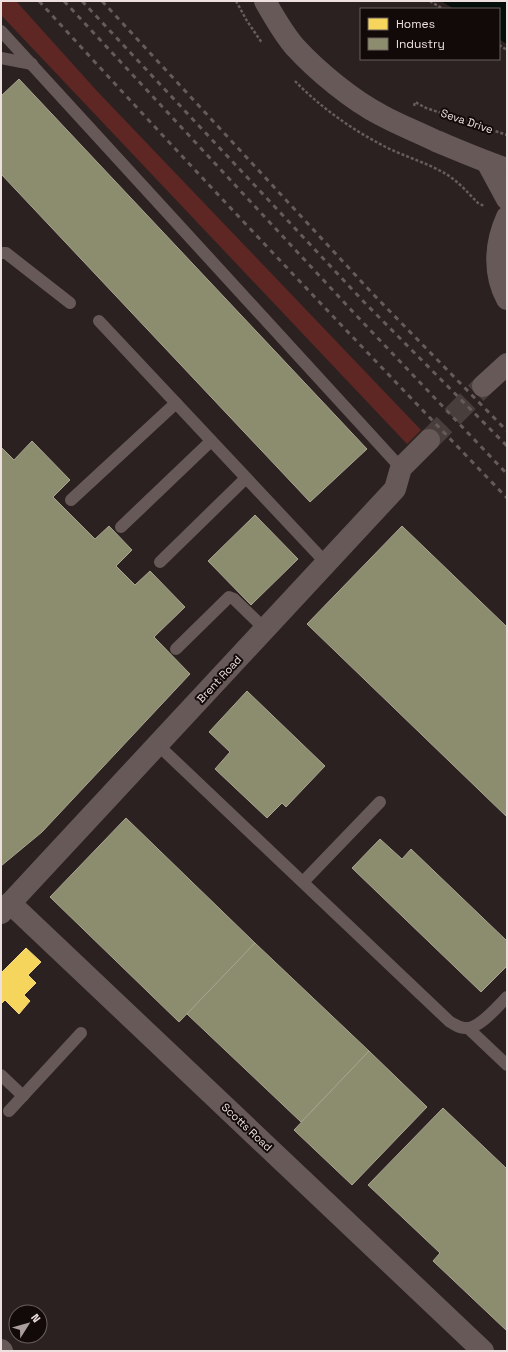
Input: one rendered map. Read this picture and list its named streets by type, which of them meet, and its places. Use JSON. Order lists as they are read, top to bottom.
{
  "streets": {
    "street": ["Brent Road", "Scotts Road"],
    "path": ["Seva Drive"]
  },
  "crossings": [
    ["Brent Road", "Scotts Road"]
  ],
  "legend": ["Homes", "Industry"],
  "north": "top right"
}
